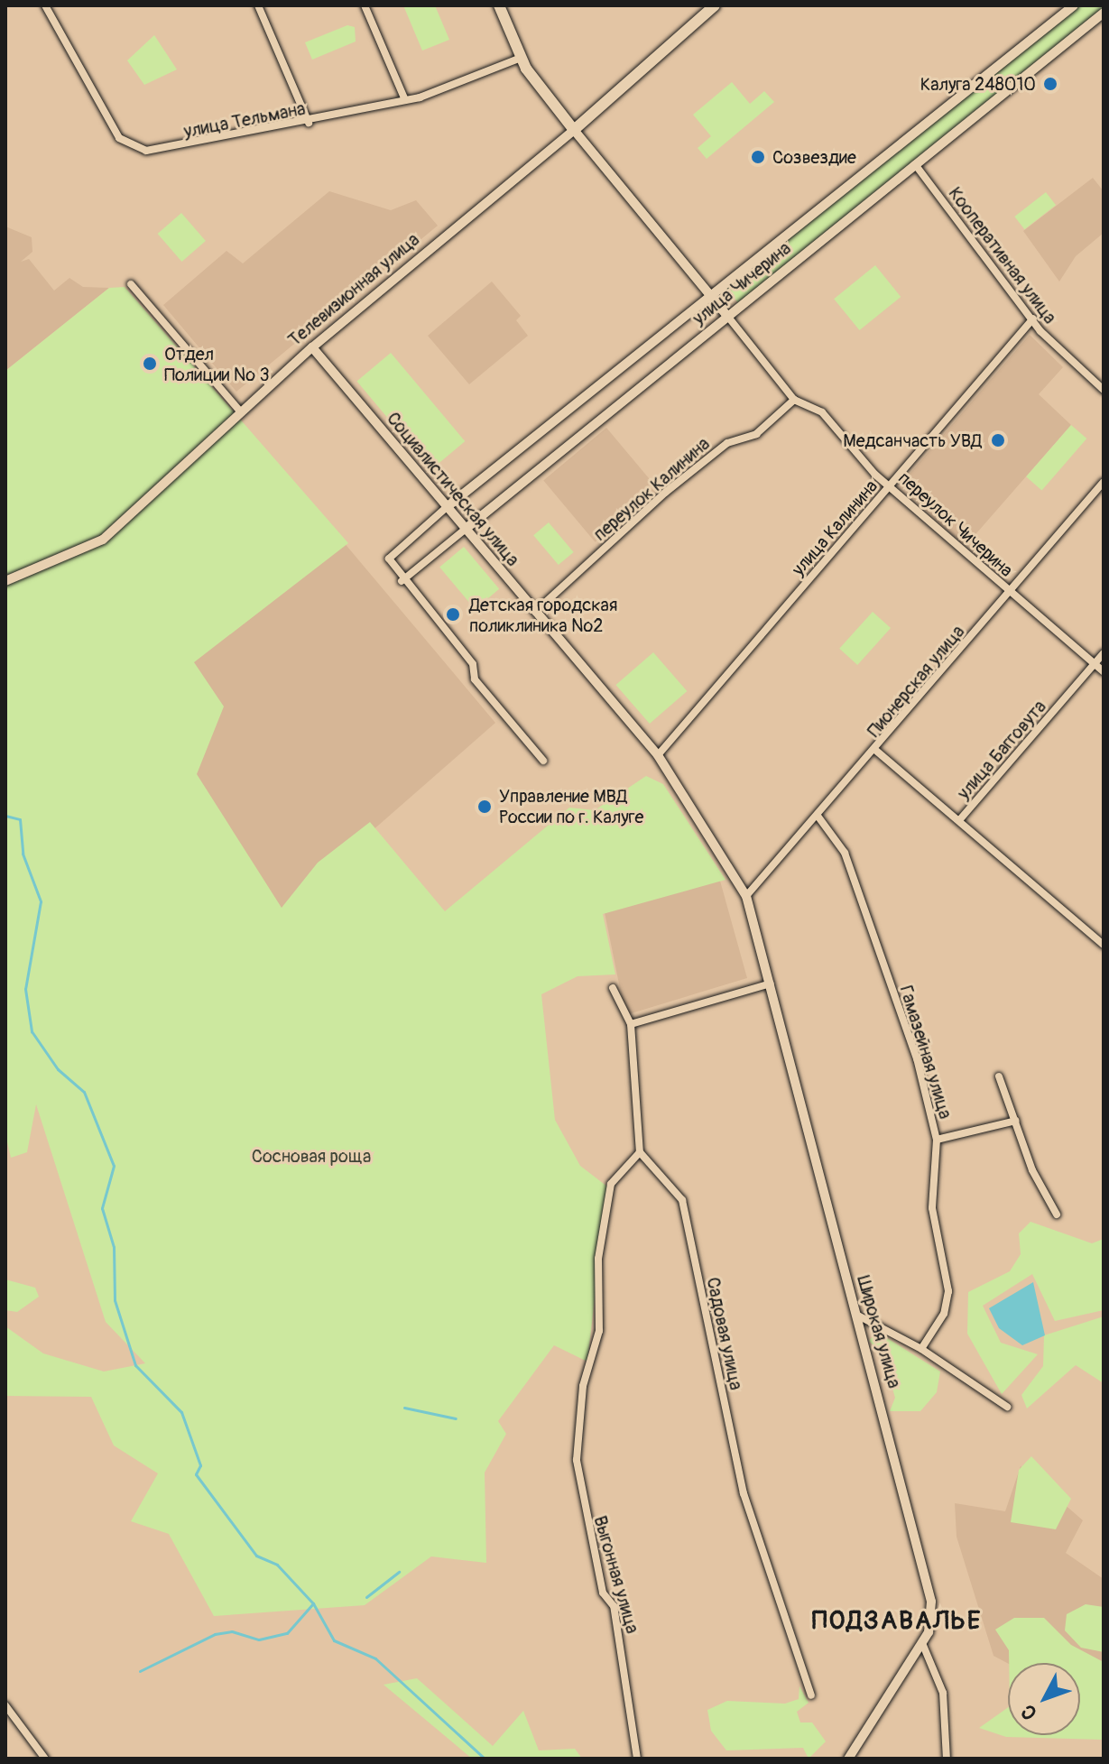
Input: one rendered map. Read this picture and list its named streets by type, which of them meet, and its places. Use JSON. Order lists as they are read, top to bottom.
{
  "streets": {
    "main road": ["Телевизионная улица"],
    "street": [
      "улица Тельмана",
      "Кооперативная улица",
      "улица Чичерина",
      "Социалистическая улица",
      "переулок Калинина",
      "переулок Чичерина",
      "улица Калинина",
      "Пионерская улица",
      "улица Багговута",
      "Гамазейная улица",
      "Широкая улица",
      "Садовая улица",
      "Выгонная улица"
    ]
  },
  "crossings": [
    ["Кооперативная улица", "улица Чичерина"],
    ["Кооперативная улица", "улица Калинина"],
    ["улица Чичерина", "Социалистическая улица"],
    ["улица Чичерина", "переулок Чичерина"],
    ["Телевизионная улица", "Социалистическая улица"],
    ["Телевизионная улица", "переулок Чичерина"],
    ["Социалистическая улица", "переулок Калинина"],
    ["Социалистическая улица", "улица Калинина"],
    ["Социалистическая улица", "Пионерская улица"],
    ["Социалистическая улица", "Широкая улица"],
    ["переулок Калинина", "переулок Чичерина"],
    ["переулок Чичерина", "улица Калинина"],
    ["переулок Чичерина", "Пионерская улица"],
    ["переулок Чичерина", "улица Багговута"],
    ["Пионерская улица", "Гамазейная улица"],
    ["Пионерская улица", "Широкая улица"],
    ["Садовая улица", "Выгонная улица"]
  ],
  "districts": ["ПОДЗАВАЛЬЕ"],
  "parks": ["Сосновая роща"],
  "places": [
    "Калуга 248010",
    "Созвездие",
    "Отдел Полиции № 3",
    "Медсанчасть УВД",
    "Детская городская поликлиника №2",
    "Управление МВД России по г. Калуге"
  ],
  "north": "bottom left"
}
